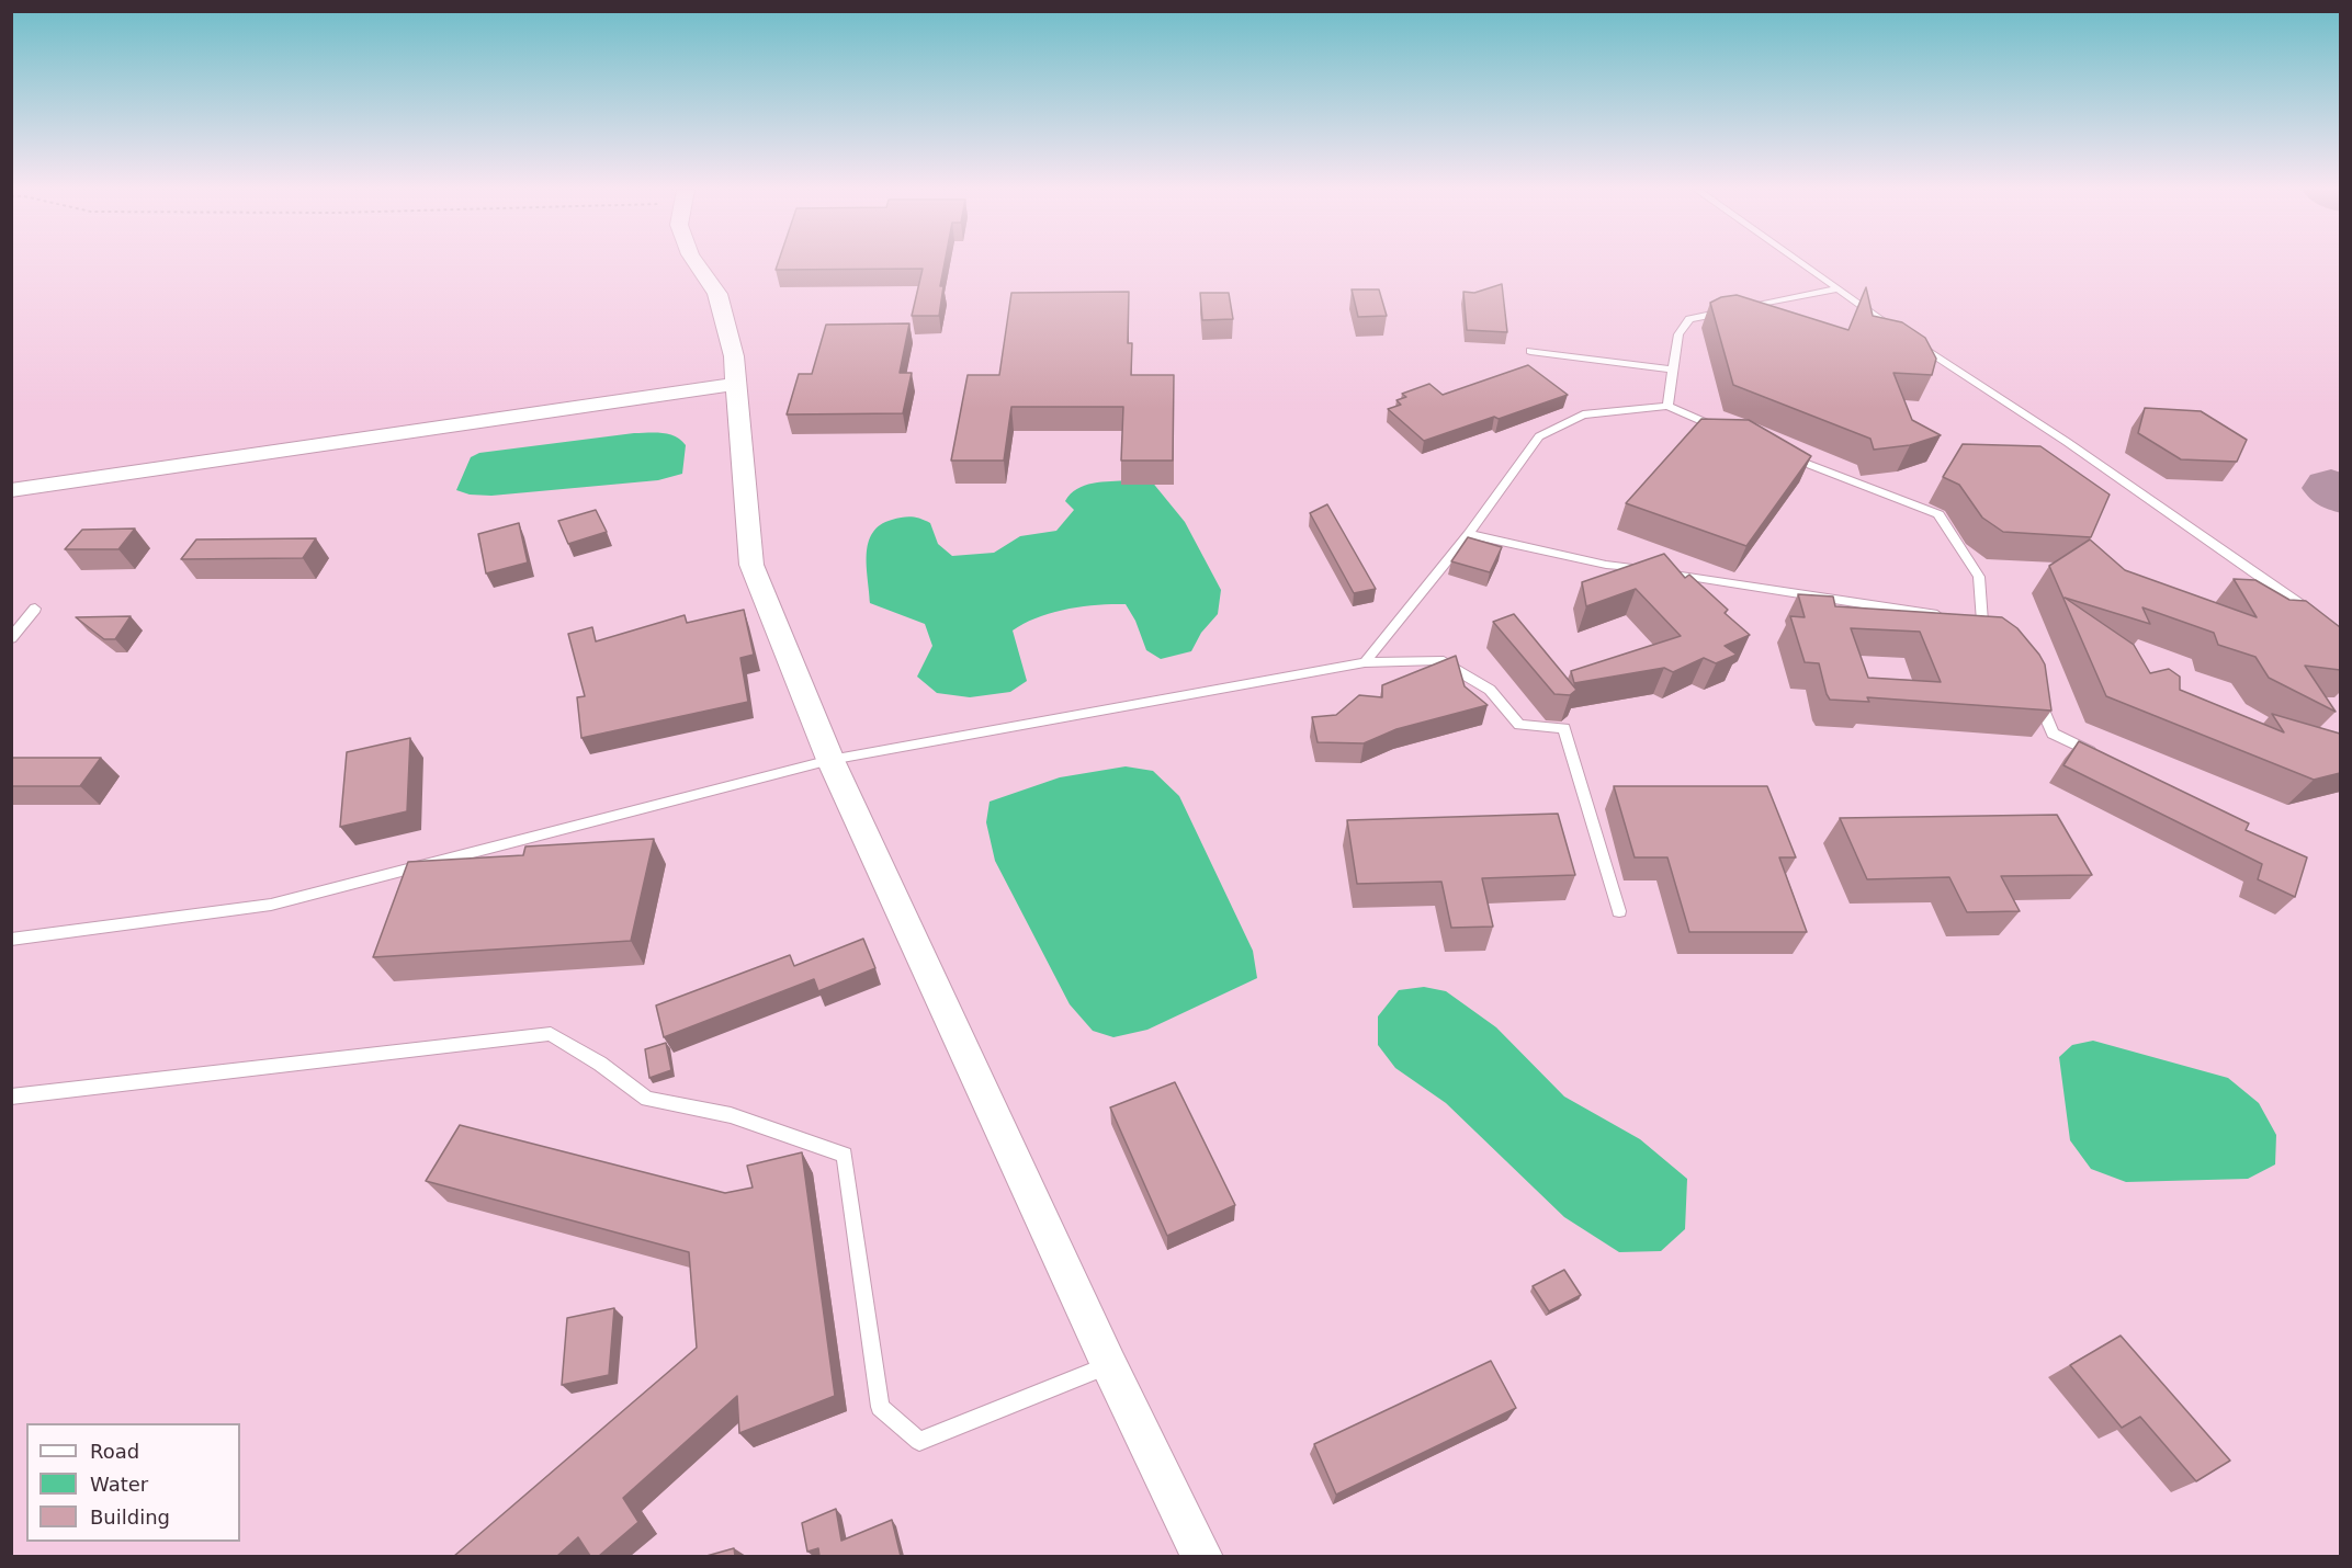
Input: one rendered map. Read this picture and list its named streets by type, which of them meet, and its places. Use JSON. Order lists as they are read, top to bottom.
{
  "legend": ["Road", "Water", "Building"]
}
